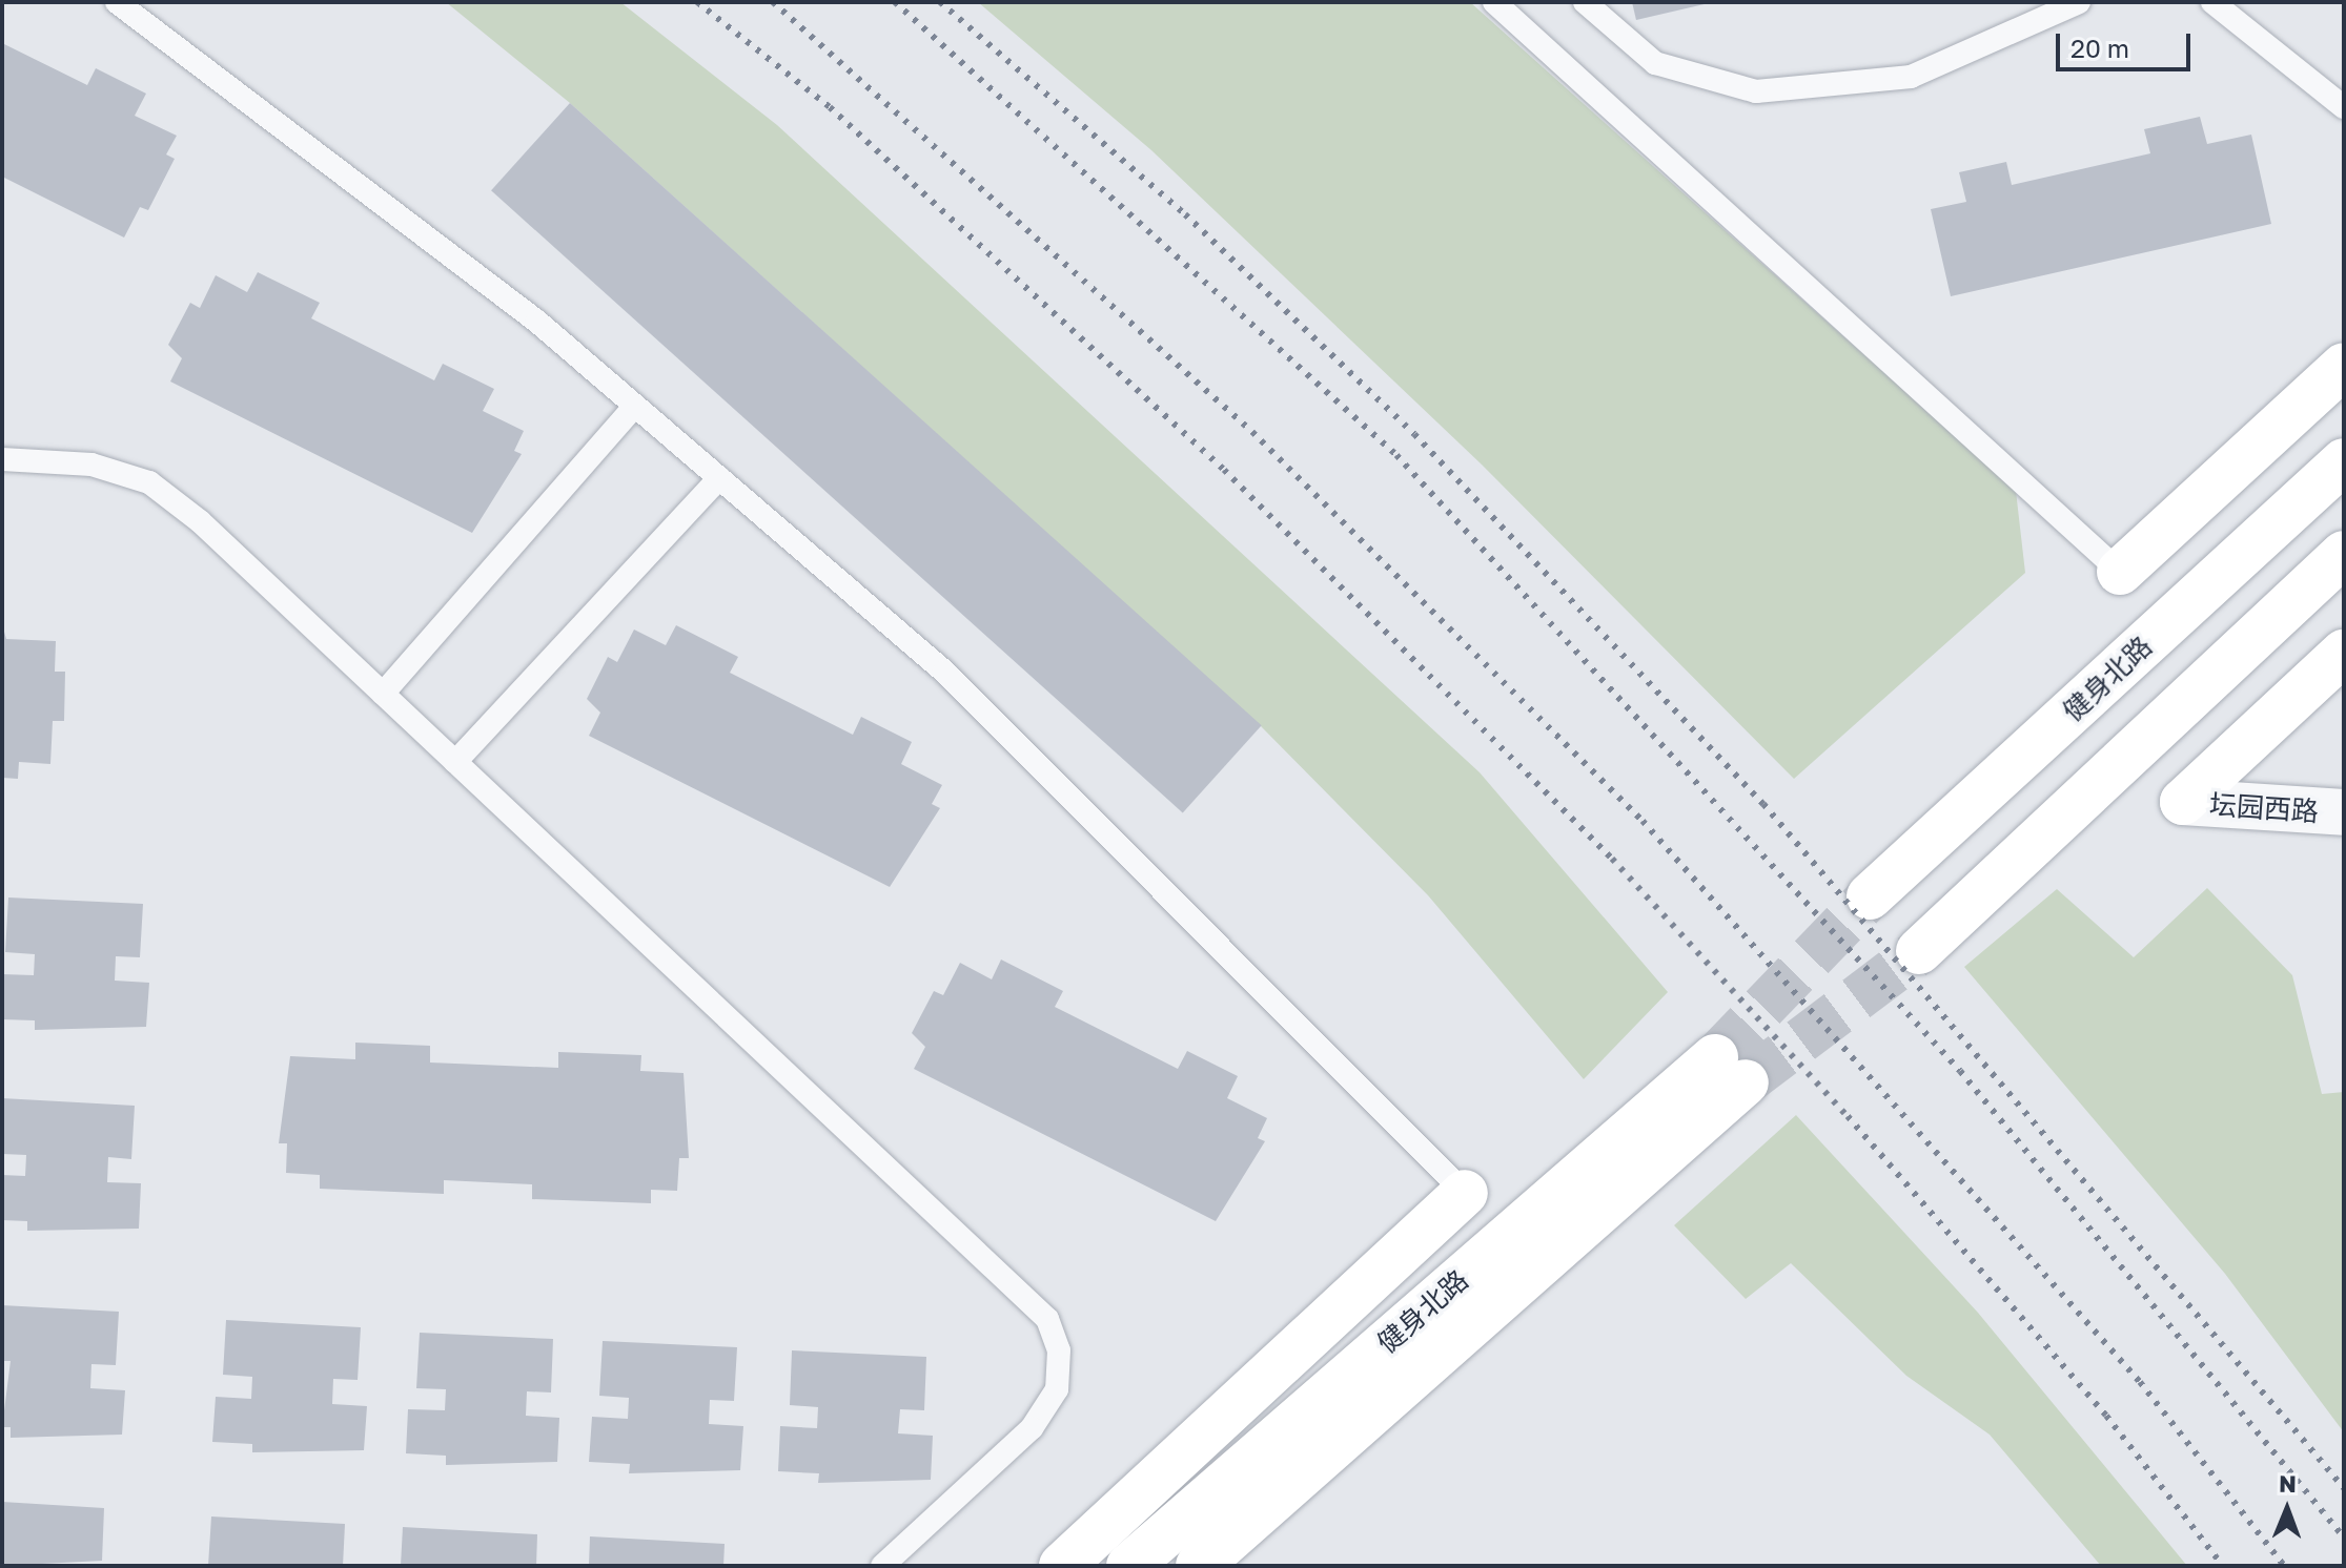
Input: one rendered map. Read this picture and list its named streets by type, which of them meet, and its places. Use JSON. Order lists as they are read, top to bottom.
{
  "streets": {
    "main road": ["健身北路"],
    "street": ["坛园西路"]
  },
  "scale_bar": "20 m",
  "north": "top"
}
